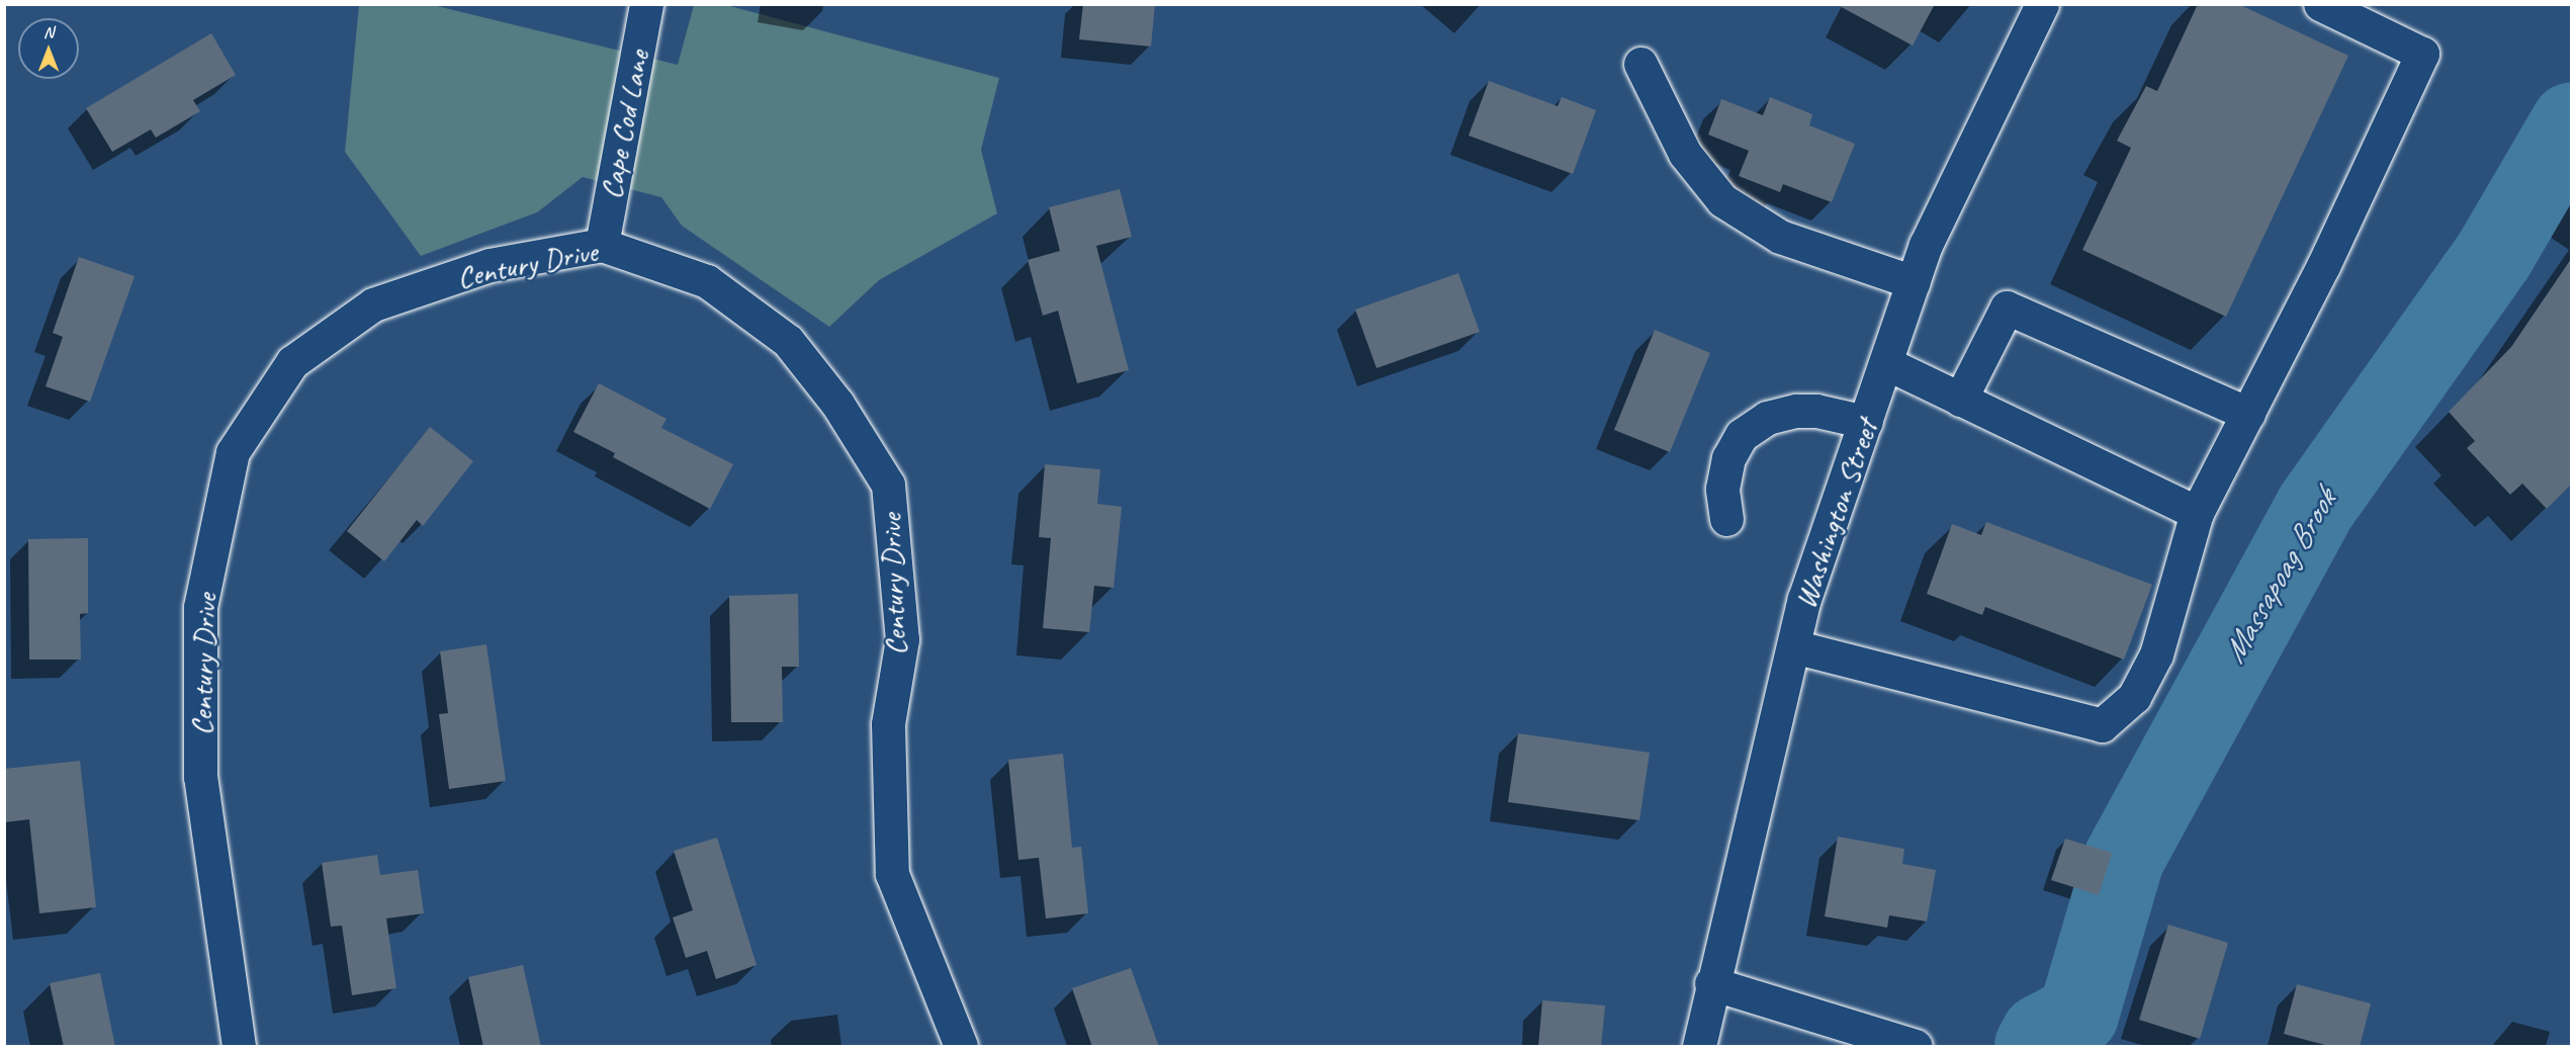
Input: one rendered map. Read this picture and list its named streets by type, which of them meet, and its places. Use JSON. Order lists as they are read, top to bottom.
{
  "streets": {
    "street": ["Cape Cod Lane", "Century Drive", "Washington Street"]
  },
  "crossings": [
    ["Cape Cod Lane", "Century Drive"]
  ],
  "water": ["Massapoag Brook"],
  "north": "top"
}
